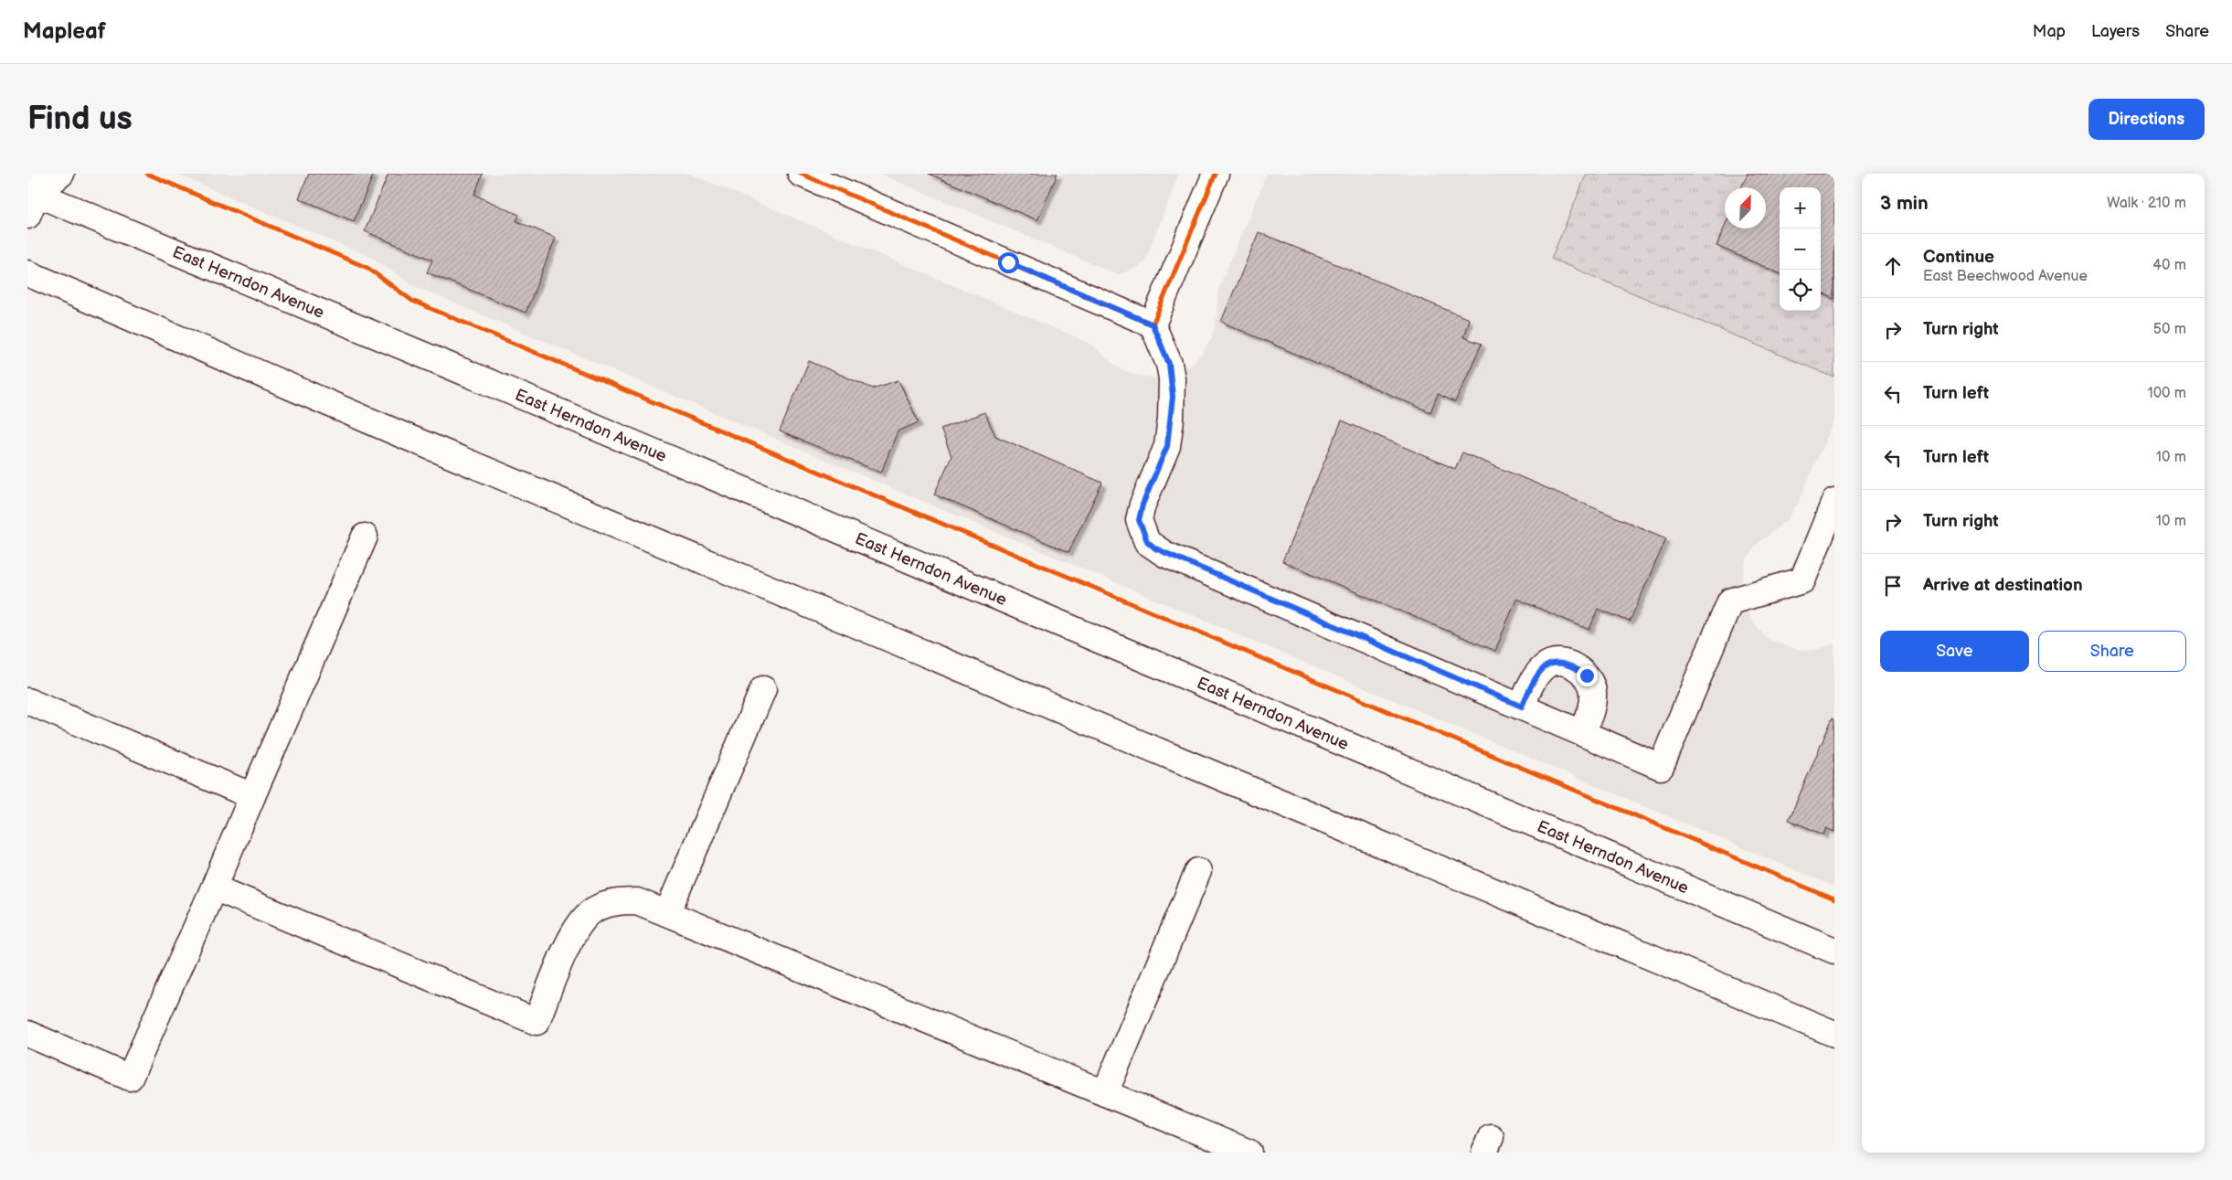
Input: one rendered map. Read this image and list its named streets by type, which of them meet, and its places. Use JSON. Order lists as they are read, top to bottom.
{
  "streets": {
    "main road": ["East Herndon Avenue"]
  },
  "north": "top right",
  "page": {
    "header": "Mapleaf",
    "nav": ["Map", "Layers", "Share"],
    "buttons": [
      "Directions",
      ["Save", "Share"]
    ],
    "title": "Find us",
    "heading": ["3 min", "Walk · 210 m"],
    "map_buttons": ["+", "−"],
    "list": [
      ["Continue", "East Beechwood Avenue", "40 m"],
      ["Turn right", "50 m"],
      ["Turn left", "100 m"],
      ["Turn left", "10 m"],
      ["Turn right", "10 m"],
      "Arrive at destination"
    ]
  }
}
